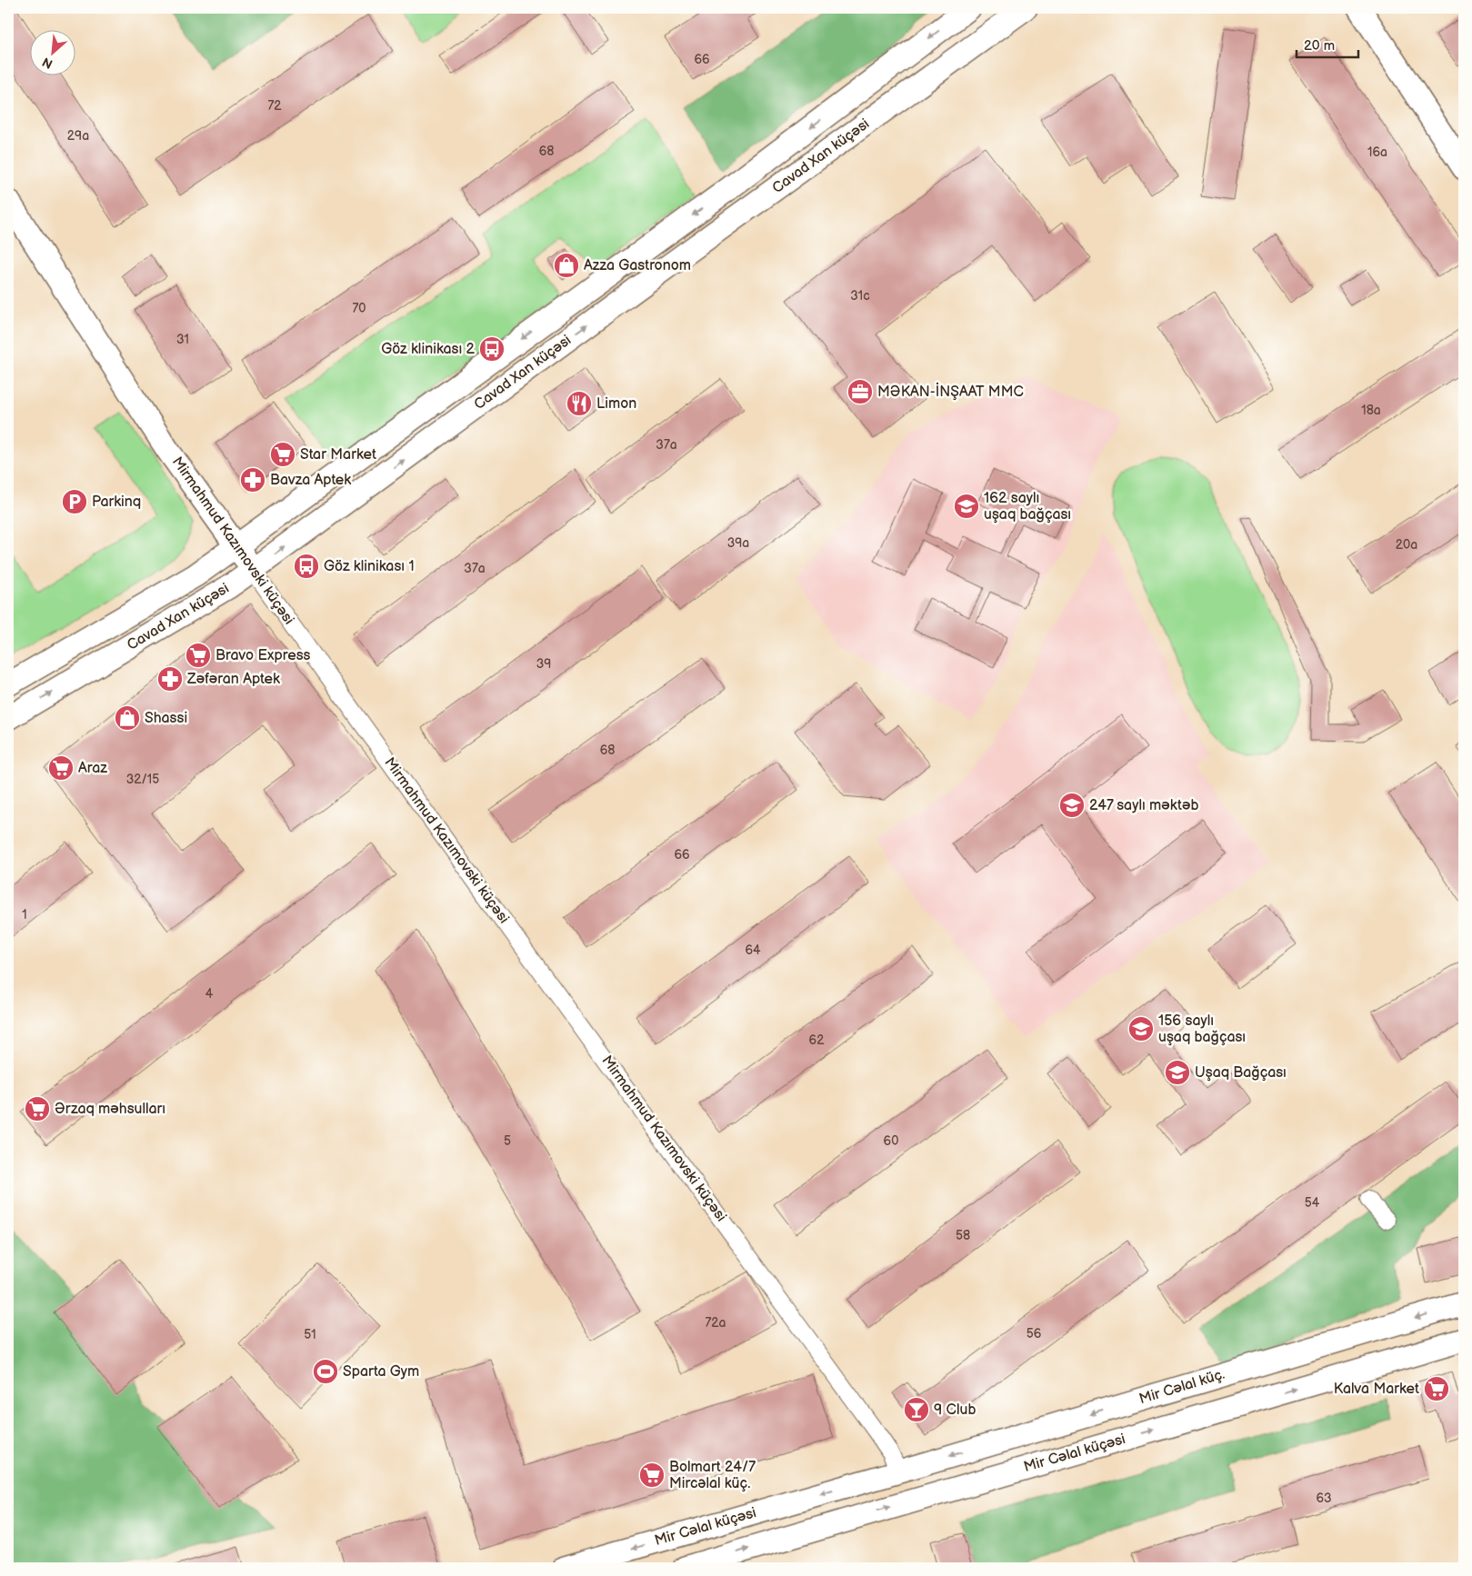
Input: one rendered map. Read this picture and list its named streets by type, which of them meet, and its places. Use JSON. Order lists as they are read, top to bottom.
{
  "streets": {
    "street": [
      "Cavad Xan küçəsi",
      "Mirmahmud Kazımovski küçəsi",
      "Mir Cəlal küç.",
      "Mir Cəlal küçəsi"
    ]
  },
  "crossings": [
    ["Cavad Xan küçəsi", "Mirmahmud Kazımovski küçəsi"],
    ["Mirmahmud Kazımovski küçəsi", "Mir Cəlal küç."],
    ["Mirmahmud Kazımovski küçəsi", "Mir Cəlal küçəsi"],
    ["Mir Cəlal küç.", "Mir Cəlal küçəsi"]
  ],
  "one_way": ["Mir Cəlal küç."],
  "places": {
    "shop": ["Azza Gastronom", "Shassi"],
    "bus stop": ["Göz klinikası 2", "Göz klinikası 1"],
    "office": ["MƏKAN-İNŞAAT MMC"],
    "restaurant": ["Limon"],
    "supermarket": [
      "Star Market",
      "Bravo Express",
      "Araz",
      "Ərzaq məhsulları",
      "Kalva Market",
      "Bolmart 24/7 Mircәlal küç."
    ],
    "pharmacy": ["Bavza Aptek", "Zəfəran Aptek"],
    "parking": ["Parkinq"],
    "school or university": [
      "162 saylı uşaq bağçası",
      "247 saylı məktəb",
      "156 saylı uşaq bağçası",
      "Uşaq Bağçası"
    ],
    "sports": ["Sparta Gym"],
    "bar": ["9 Club"]
  },
  "house_numbers": [
    "66",
    "72",
    "29a",
    "68",
    "16a",
    "31c",
    "70",
    "31",
    "18a",
    "37a",
    "39a",
    "20a",
    "37a",
    "39",
    "68",
    "32/15",
    "66",
    "1",
    "64",
    "4",
    "62",
    "5",
    "60",
    "54",
    "58",
    "72a",
    "56",
    "51",
    "63"
  ],
  "scale_bar": "20 m",
  "north": "bottom left"
}
